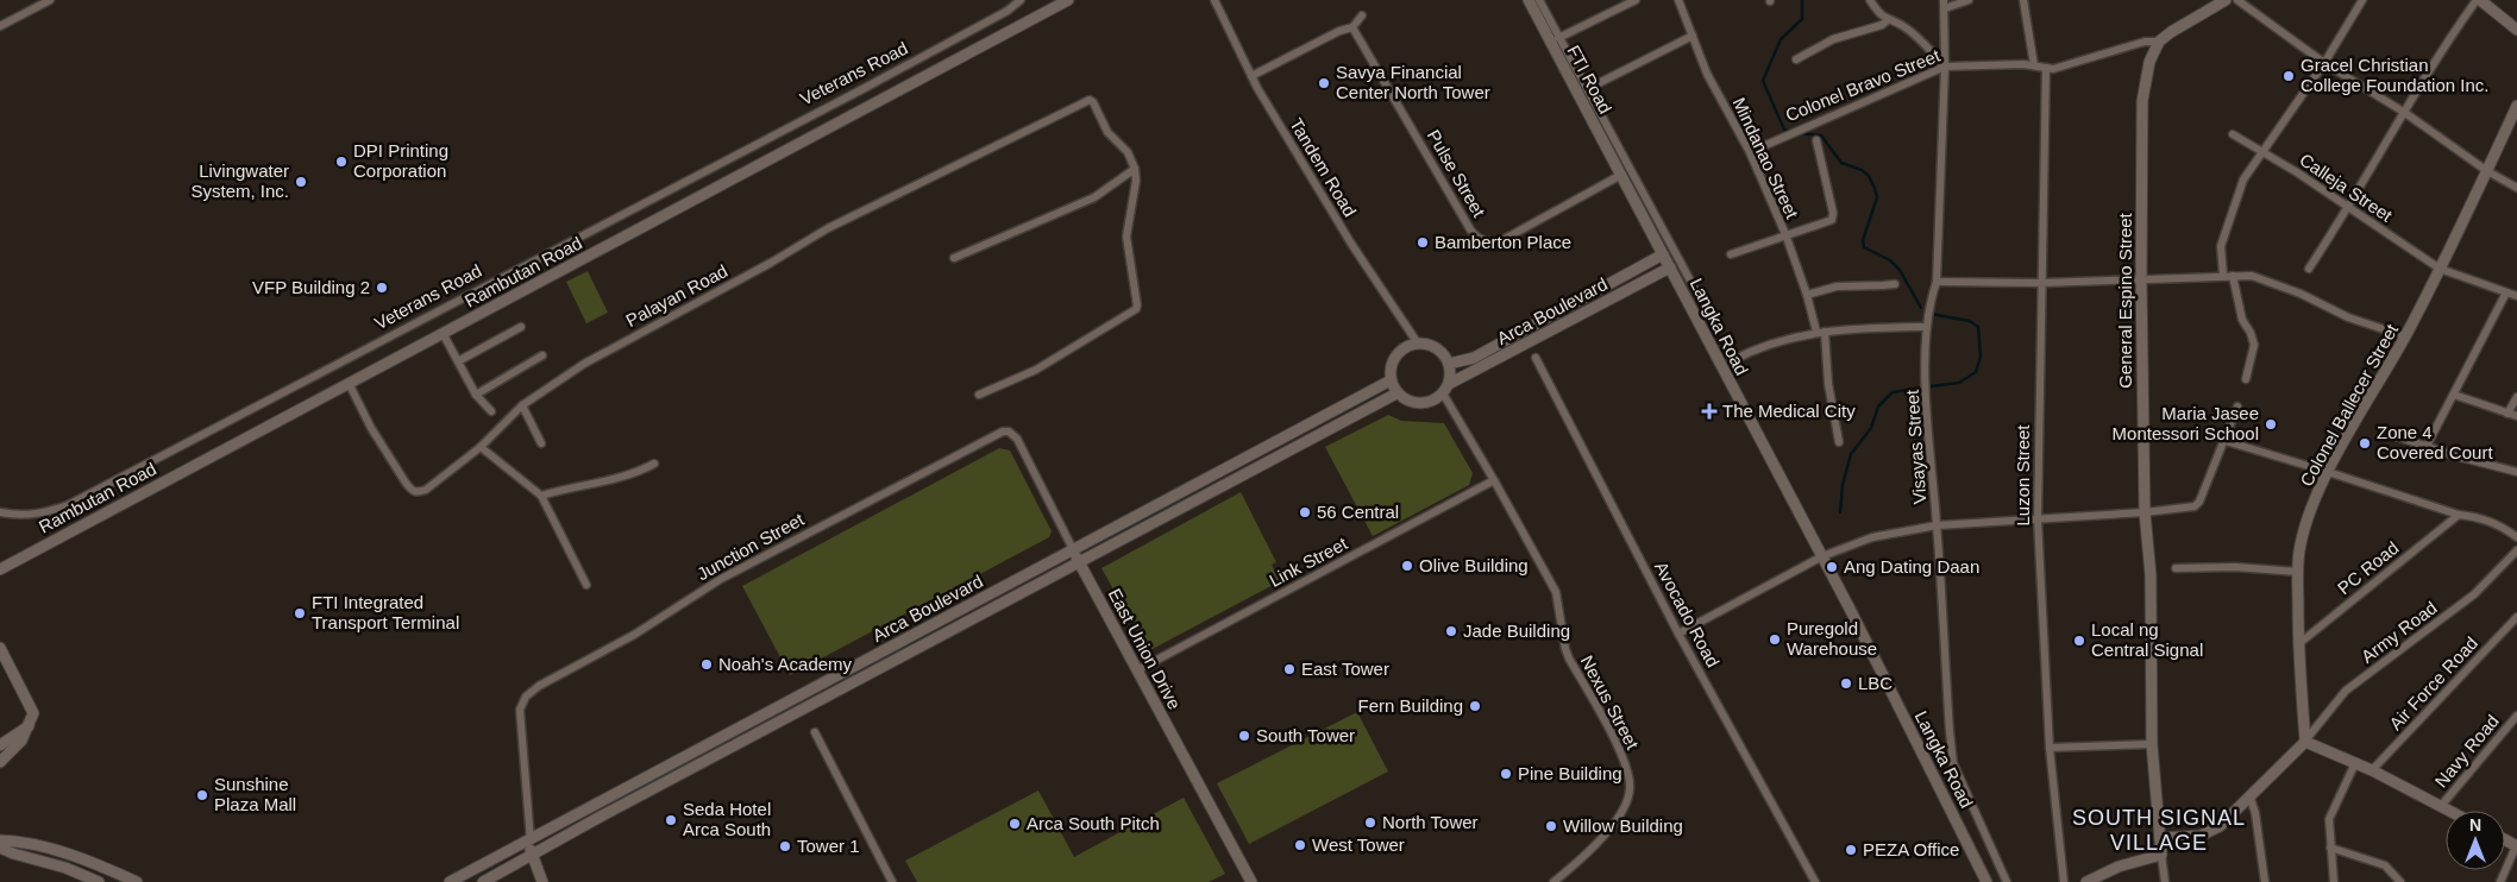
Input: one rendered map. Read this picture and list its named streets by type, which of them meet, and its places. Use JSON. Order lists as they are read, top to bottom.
{
  "streets": {
    "street": [
      "Veterans Road",
      "FTI Road",
      "Colonel Bravo Street",
      "Mindanao Street",
      "Tandem Road",
      "Pulse Street",
      "Calleja Street",
      "Rambutan Road",
      "Palayan Road",
      "General Espino Street",
      "Arca Boulevard",
      "Langka Road",
      "Colonel Ballecer Street",
      "Visayas Street",
      "Luzon Street",
      "Junction Street",
      "Link Street",
      "PC Road",
      "Avocado Road",
      "Army Road",
      "East Union Drive",
      "Air Force Road",
      "Nexus Street",
      "Navy Road"
    ]
  },
  "crossings": [
    ["FTI Road", "Pulse Street"],
    ["FTI Road", "Langka Road"],
    ["Colonel Bravo Street", "Mindanao Street"],
    ["Colonel Bravo Street", "General Espino Street"],
    ["Colonel Bravo Street", "Visayas Street"],
    ["Colonel Bravo Street", "Luzon Street"],
    ["Tandem Road", "Arca Boulevard"],
    ["Tandem Road", "Nexus Street"],
    ["Pulse Street", "Langka Road"],
    ["Calleja Street", "Colonel Ballecer Street"],
    ["Rambutan Road", "Palayan Road"],
    ["Arca Boulevard", "Langka Road"],
    ["Arca Boulevard", "Junction Street"],
    ["Arca Boulevard", "East Union Drive"],
    ["Arca Boulevard", "Nexus Street"],
    ["Colonel Ballecer Street", "PC Road"],
    ["Colonel Ballecer Street", "Army Road"],
    ["Junction Street", "East Union Drive"],
    ["Link Street", "East Union Drive"],
    ["Link Street", "Nexus Street"]
  ],
  "districts": ["SOUTH SIGNAL VILLAGE"],
  "places": {
    "other": [
      "Gracel Christian College Foundation Inc.",
      "Savya Financial Center North Tower",
      "DPI Printing Corporation",
      "Livingwater System, Inc.",
      "Bamberton Place",
      "VFP Building 2",
      "Maria Jasee Montessori School",
      "Zone 4 Covered Court",
      "56 Central",
      "Olive Building",
      "Ang Dating Daan",
      "FTI Integrated Transport Terminal",
      "Jade Building",
      "Puregold Warehouse",
      "Local ng Central Signal",
      "Noah's Academy",
      "East Tower",
      "LBC",
      "Fern Building",
      "South Tower",
      "Pine Building",
      "Sunshine Plaza Mall",
      "Seda Hotel Arca South",
      "North Tower",
      "Arca South Pitch",
      "Willow Building",
      "West Tower",
      "Tower 1",
      "PEZA Office"
    ],
    "health": ["The Medical City"]
  },
  "north": "top"
}
